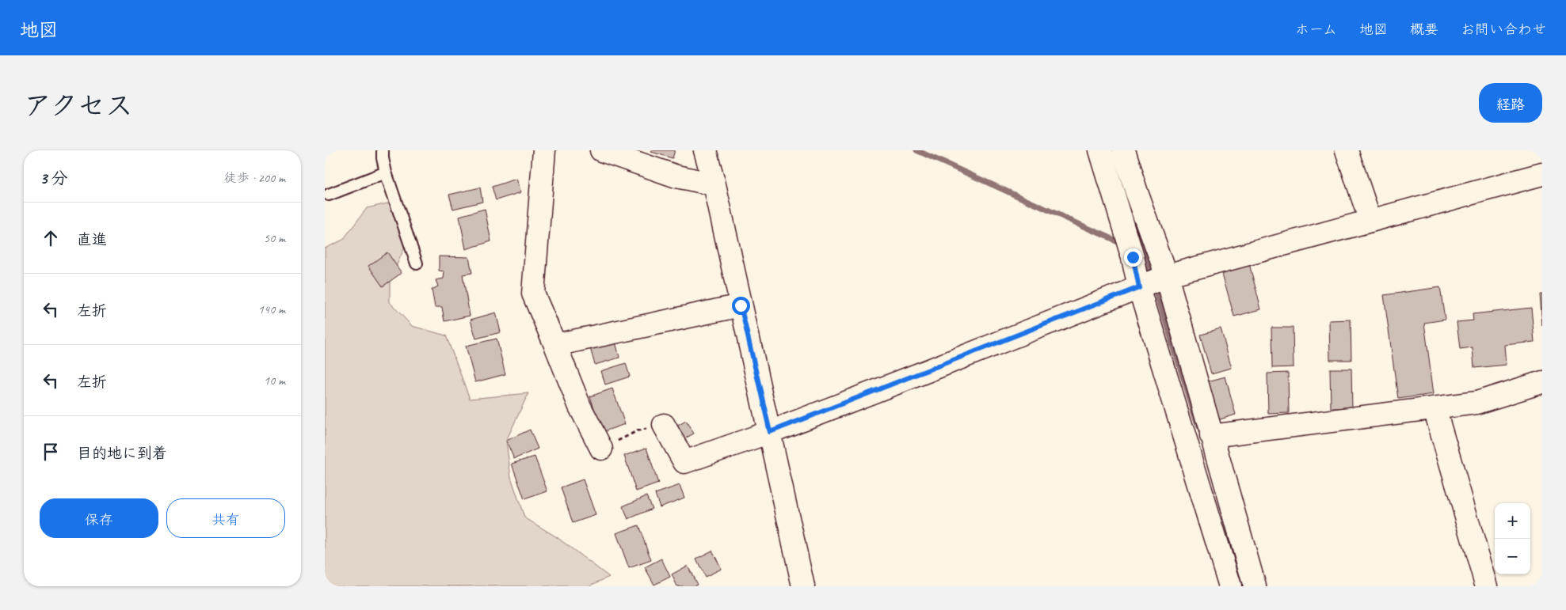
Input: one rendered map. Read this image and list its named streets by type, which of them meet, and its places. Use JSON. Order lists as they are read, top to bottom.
{
  "page": {
    "header": "地図",
    "nav": [
      "ホーム",
      "地図",
      "概要",
      "お問い合わせ"
    ],
    "title": "アクセス",
    "buttons": [
      "経路",
      ["保存", "共有"]
    ],
    "heading": ["3 分", "徒歩 · 200 m"],
    "list": [
      ["直進", "50 m"],
      ["左折", "140 m"],
      ["左折", "10 m"],
      "目的地に到着"
    ],
    "map_buttons": ["+", "−"]
  }
}
